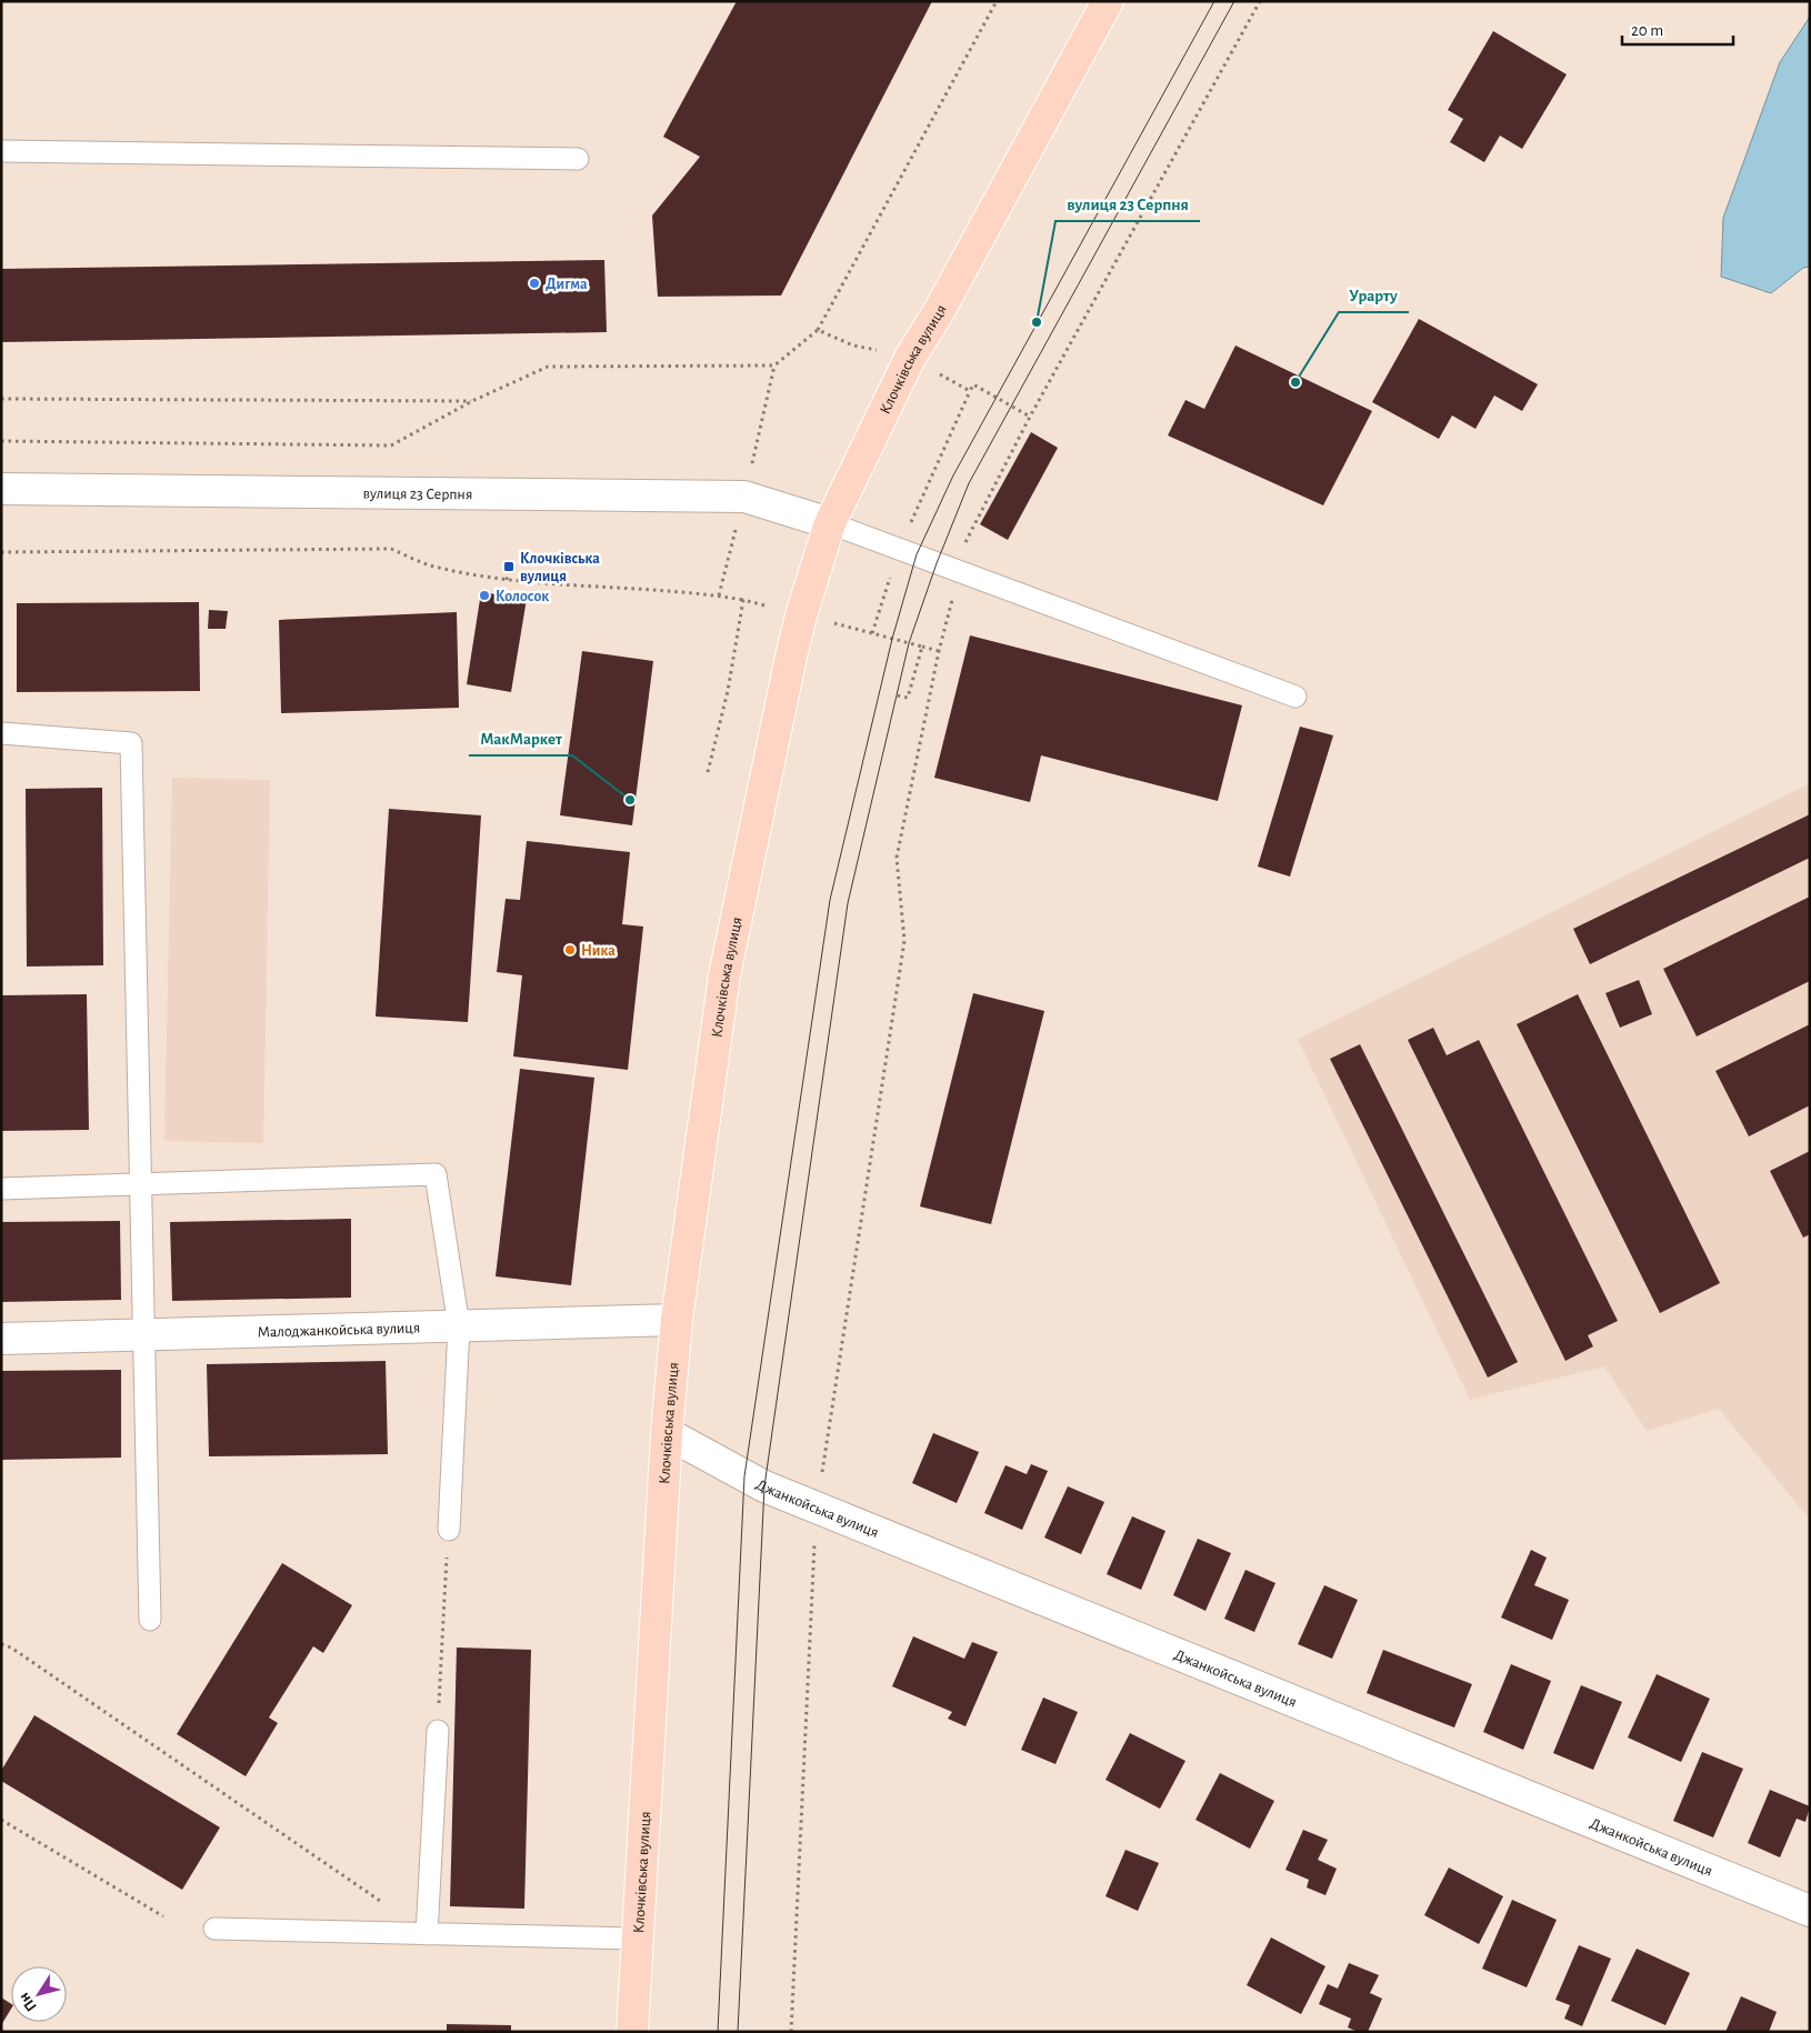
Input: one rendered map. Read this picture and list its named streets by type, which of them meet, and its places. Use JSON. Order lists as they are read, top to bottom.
{
  "streets": {
    "main road": ["Клочківська вулиця"],
    "street": ["вулиця 23 Серпня", "Малоджанкойська вулиця", "Джанкойська вулиця"]
  },
  "crossings": [
    ["Клочківська вулиця", "вулиця 23 Серпня"],
    ["Клочківська вулиця", "Малоджанкойська вулиця"],
    ["Клочківська вулиця", "Джанкойська вулиця"]
  ],
  "places": {
    "other": [
      "Дигма",
      "вулиця 23 Серпня",
      "Урарту",
      "Колосок",
      "МакМаркет",
      "Ника"
    ],
    "transit": ["Клочківська вулиця"]
  },
  "scale_bar": "20 m",
  "north": "bottom left"
}
